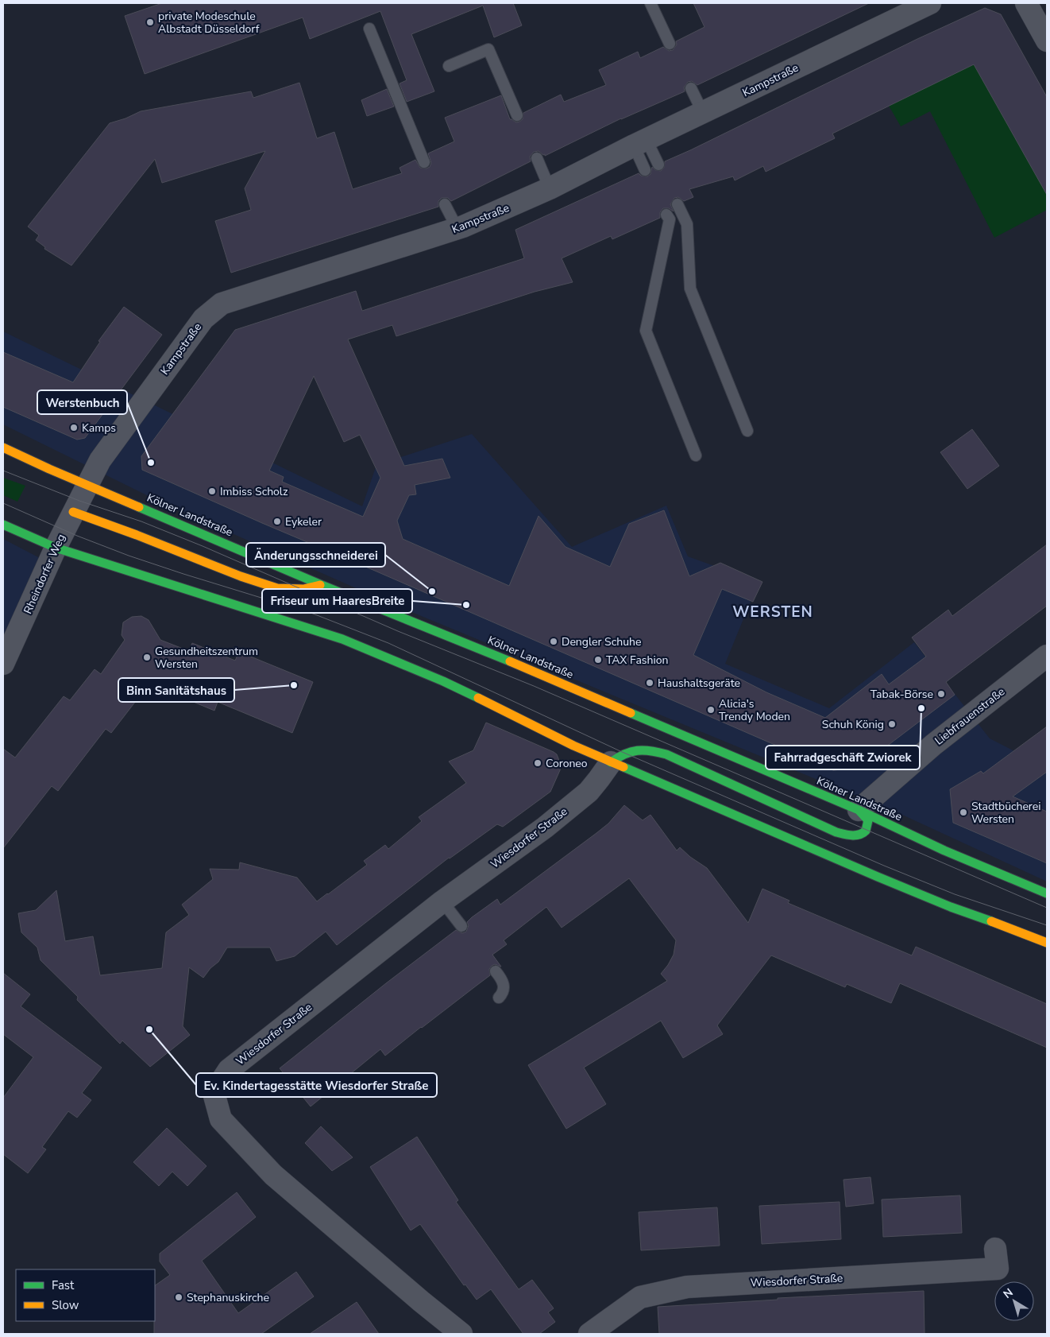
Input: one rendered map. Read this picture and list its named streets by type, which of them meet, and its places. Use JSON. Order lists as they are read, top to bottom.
{
  "streets": {
    "main road": ["Kölner Landstraße"],
    "street": [
      "Kampstraße",
      "Rheindorfer Weg",
      "Liebfrauenstraße",
      "Wiesdorfer Straße"
    ]
  },
  "crossings": [
    ["Kampstraße", "Kölner Landstraße"],
    ["Kampstraße", "Rheindorfer Weg"],
    ["Kölner Landstraße", "Rheindorfer Weg"],
    ["Kölner Landstraße", "Liebfrauenstraße"]
  ],
  "districts": ["WERSTEN"],
  "places": [
    "private Modeschule Albstadt Düsseldorf",
    "Kamps",
    "Werstenbuch",
    "Imbiss Scholz",
    "Eykeler",
    "Änderungsschneiderei",
    "Friseur um HaaresBreite",
    "Dengler Schuhe",
    "Gesundheitszentrum Wersten",
    "TAX Fashion",
    "Haushaltsgeräte",
    "Binn Sanitätshaus",
    "Tabak-Börse",
    "Fahrradgeschäft Zwiorek",
    "Alicia's Trendy Moden",
    "Schuh König",
    "Coroneo",
    "Stadtbücherei Wersten",
    "Ev. Kindertagesstätte Wiesdorfer Straße",
    "Stephanuskirche"
  ],
  "legend": ["Fast", "Slow"],
  "north": "top left"
}
